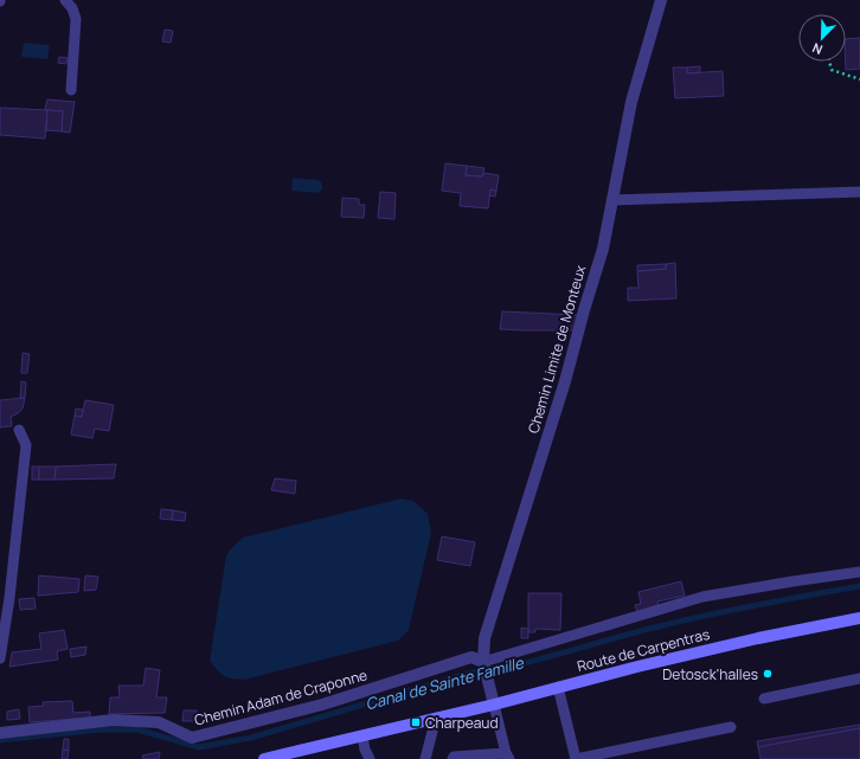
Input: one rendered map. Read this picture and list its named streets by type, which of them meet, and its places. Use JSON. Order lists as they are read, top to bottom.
{
  "streets": {
    "main road": ["Route de Carpentras"],
    "street": ["Chemin Limite de Monteux", "Chemin Adam de Craponne"]
  },
  "crossings": [
    ["Chemin Limite de Monteux", "Route de Carpentras"],
    ["Chemin Limite de Monteux", "Chemin Adam de Craponne"]
  ],
  "water": ["Canal de Sainte Famille"],
  "places": {
    "other": ["Detosck'halles"],
    "transit": ["Charpeaud"]
  },
  "north": "bottom left"
}
